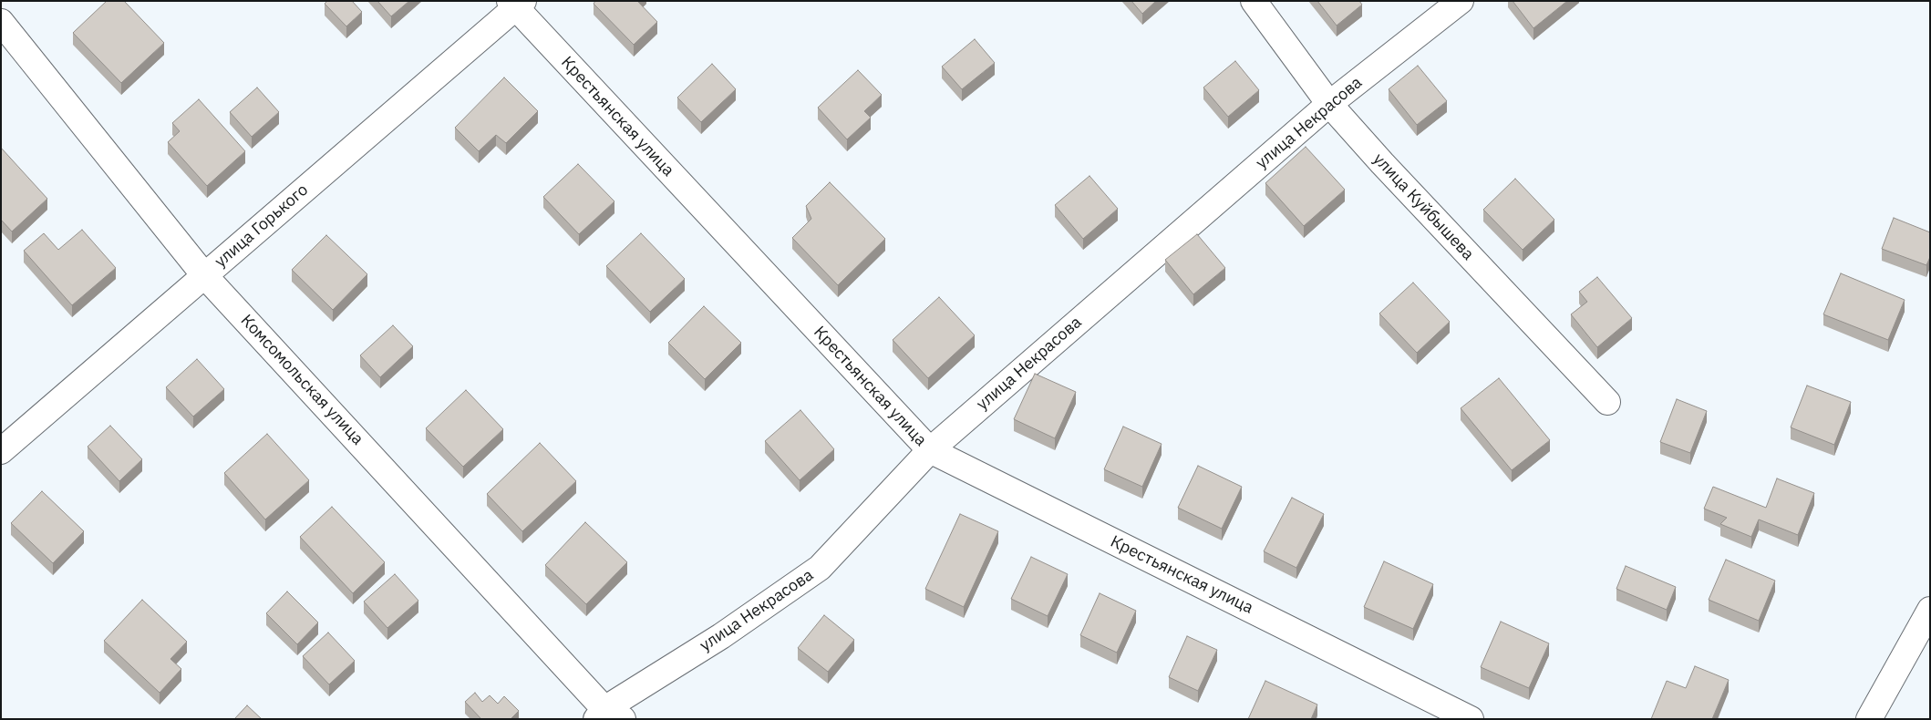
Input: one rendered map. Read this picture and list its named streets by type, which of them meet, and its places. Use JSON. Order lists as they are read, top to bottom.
{
  "streets": {
    "street": [
      "Крестьянская улица",
      "улица Некрасова",
      "улица Куйбышева",
      "улица Горького",
      "Комсомольская улица"
    ]
  },
  "crossings": [
    ["Крестьянская улица", "улица Некрасова"],
    ["Крестьянская улица", "улица Горького"],
    ["улица Некрасова", "улица Куйбышева"],
    ["улица Некрасова", "Комсомольская улица"],
    ["улица Горького", "Комсомольская улица"]
  ]
}
